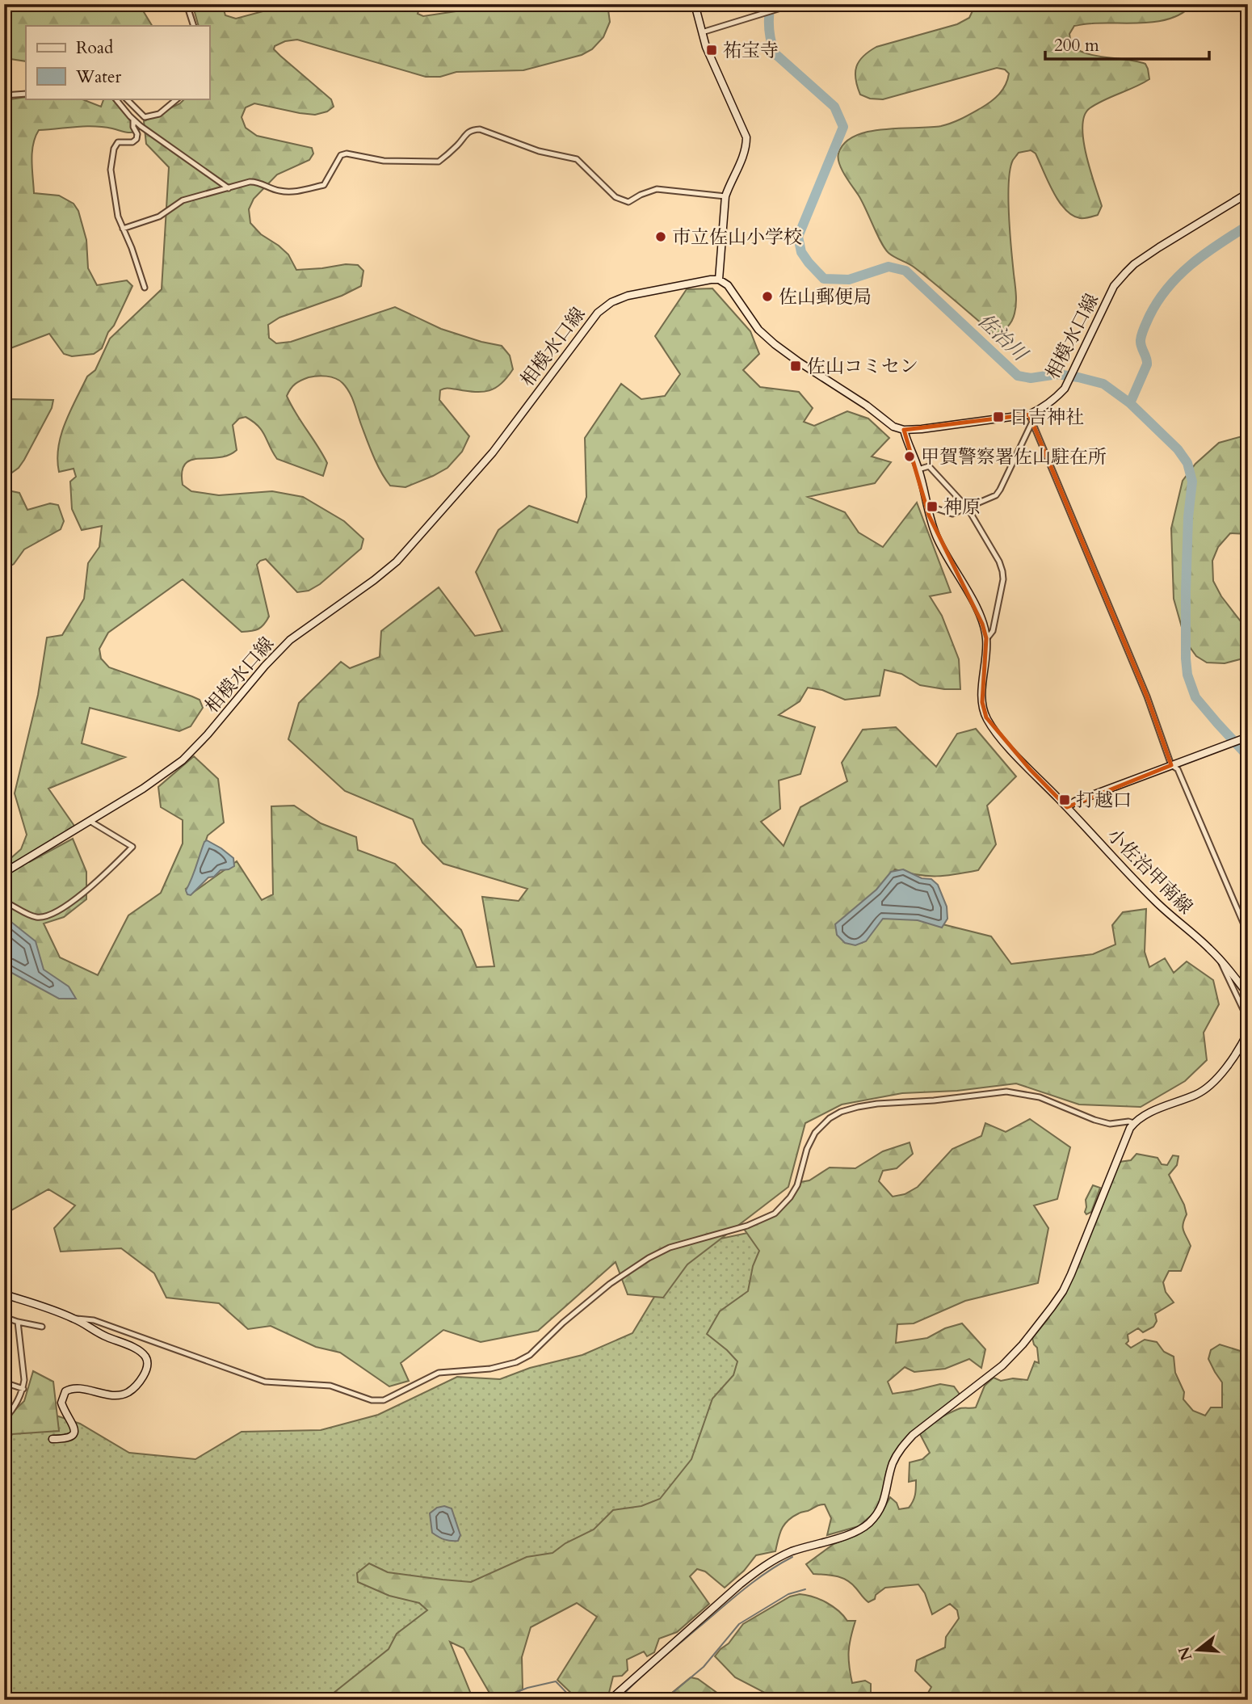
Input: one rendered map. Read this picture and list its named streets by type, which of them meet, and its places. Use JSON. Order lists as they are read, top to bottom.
{
  "streets": {
    "main road": ["相模水口線", "小佐治甲南線"]
  },
  "crossings": [
    ["相模水口線", "小佐治甲南線"]
  ],
  "water": ["佐治川"],
  "places": {
    "transit": [
      "祐宝寺",
      "佐山コミセン",
      "日吉神社",
      "神原",
      "打越口"
    ],
    "other": ["市立佐山小学校", "佐山郵便局", "甲賀警察署佐山駐在所"]
  },
  "legend": ["Road", "Water"],
  "scale_bar": "200 m",
  "north": "left"
}
